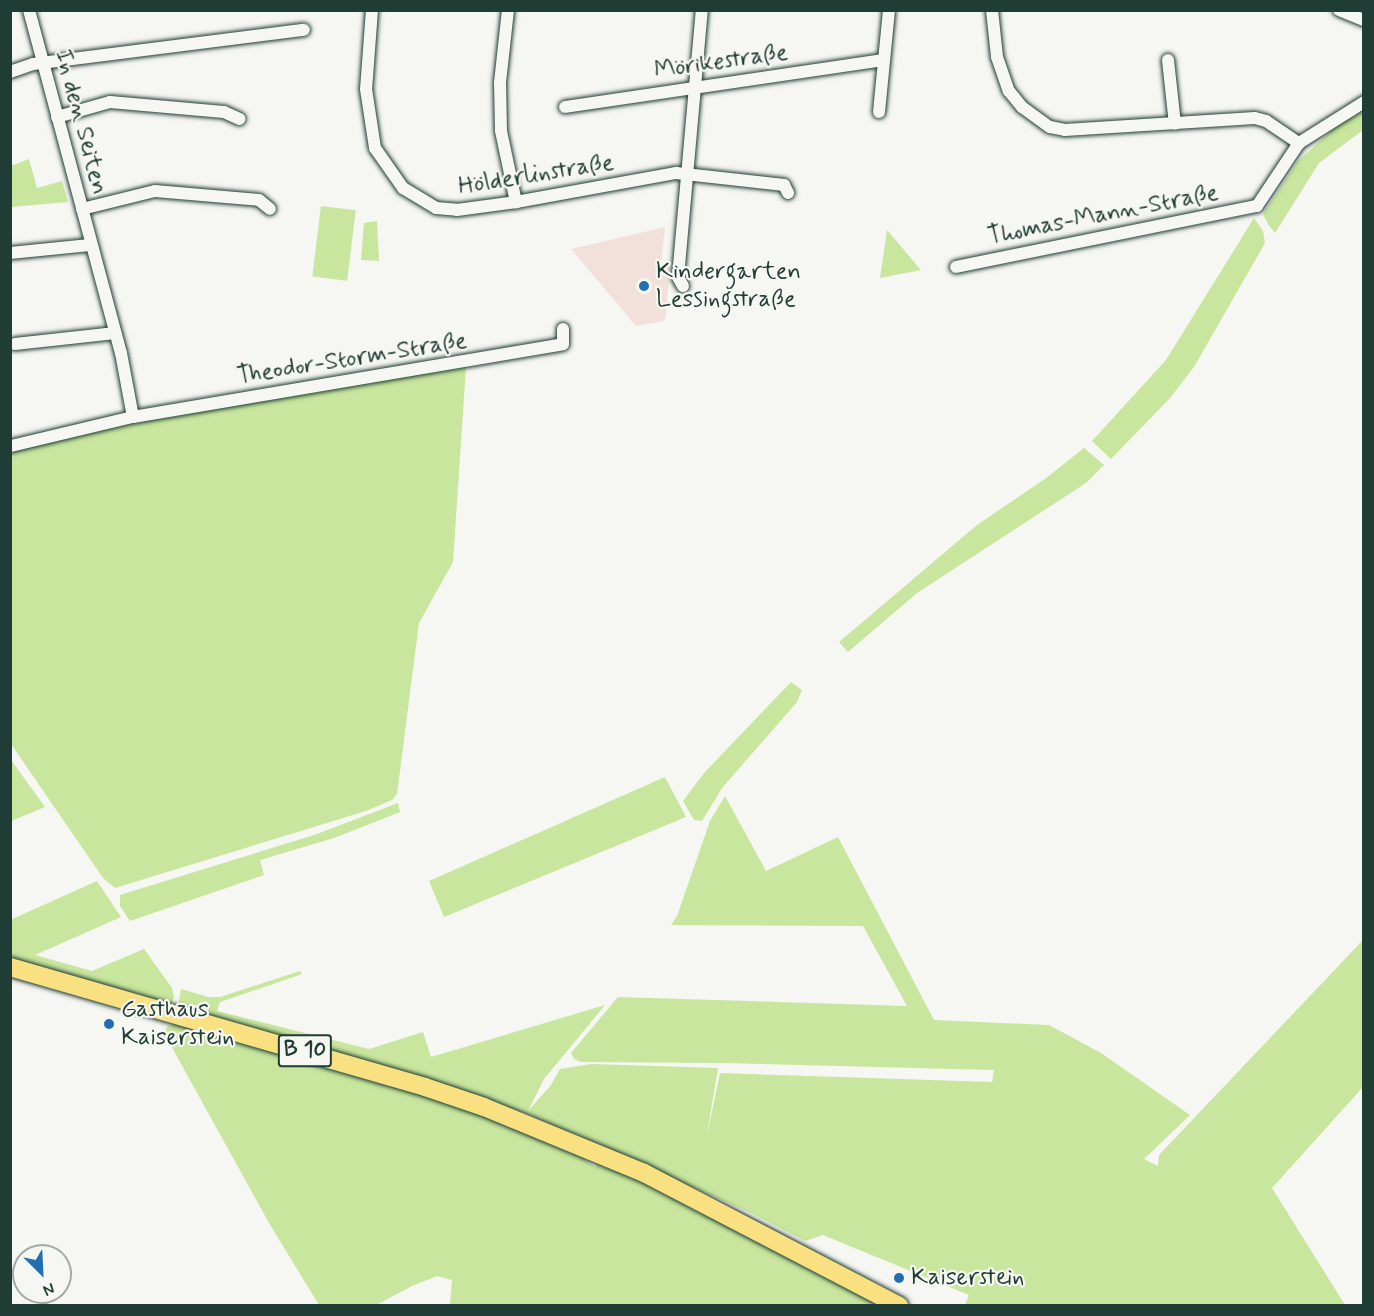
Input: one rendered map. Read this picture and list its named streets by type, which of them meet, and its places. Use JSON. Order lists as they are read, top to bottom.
{
  "streets": {
    "main road": ["B 10"],
    "street": [
      "Mörikestraße",
      "In den Seiten",
      "Hölderlinstraße",
      "Thomas-Mann-Straße",
      "Theodor-Storm-Straße"
    ]
  },
  "crossings": [
    ["In den Seiten", "Theodor-Storm-Straße"]
  ],
  "places": ["Kindergarten Lessingstraße", "Gasthaus Kaiserstein", "Kaiserstein"],
  "north": "bottom right"
}
